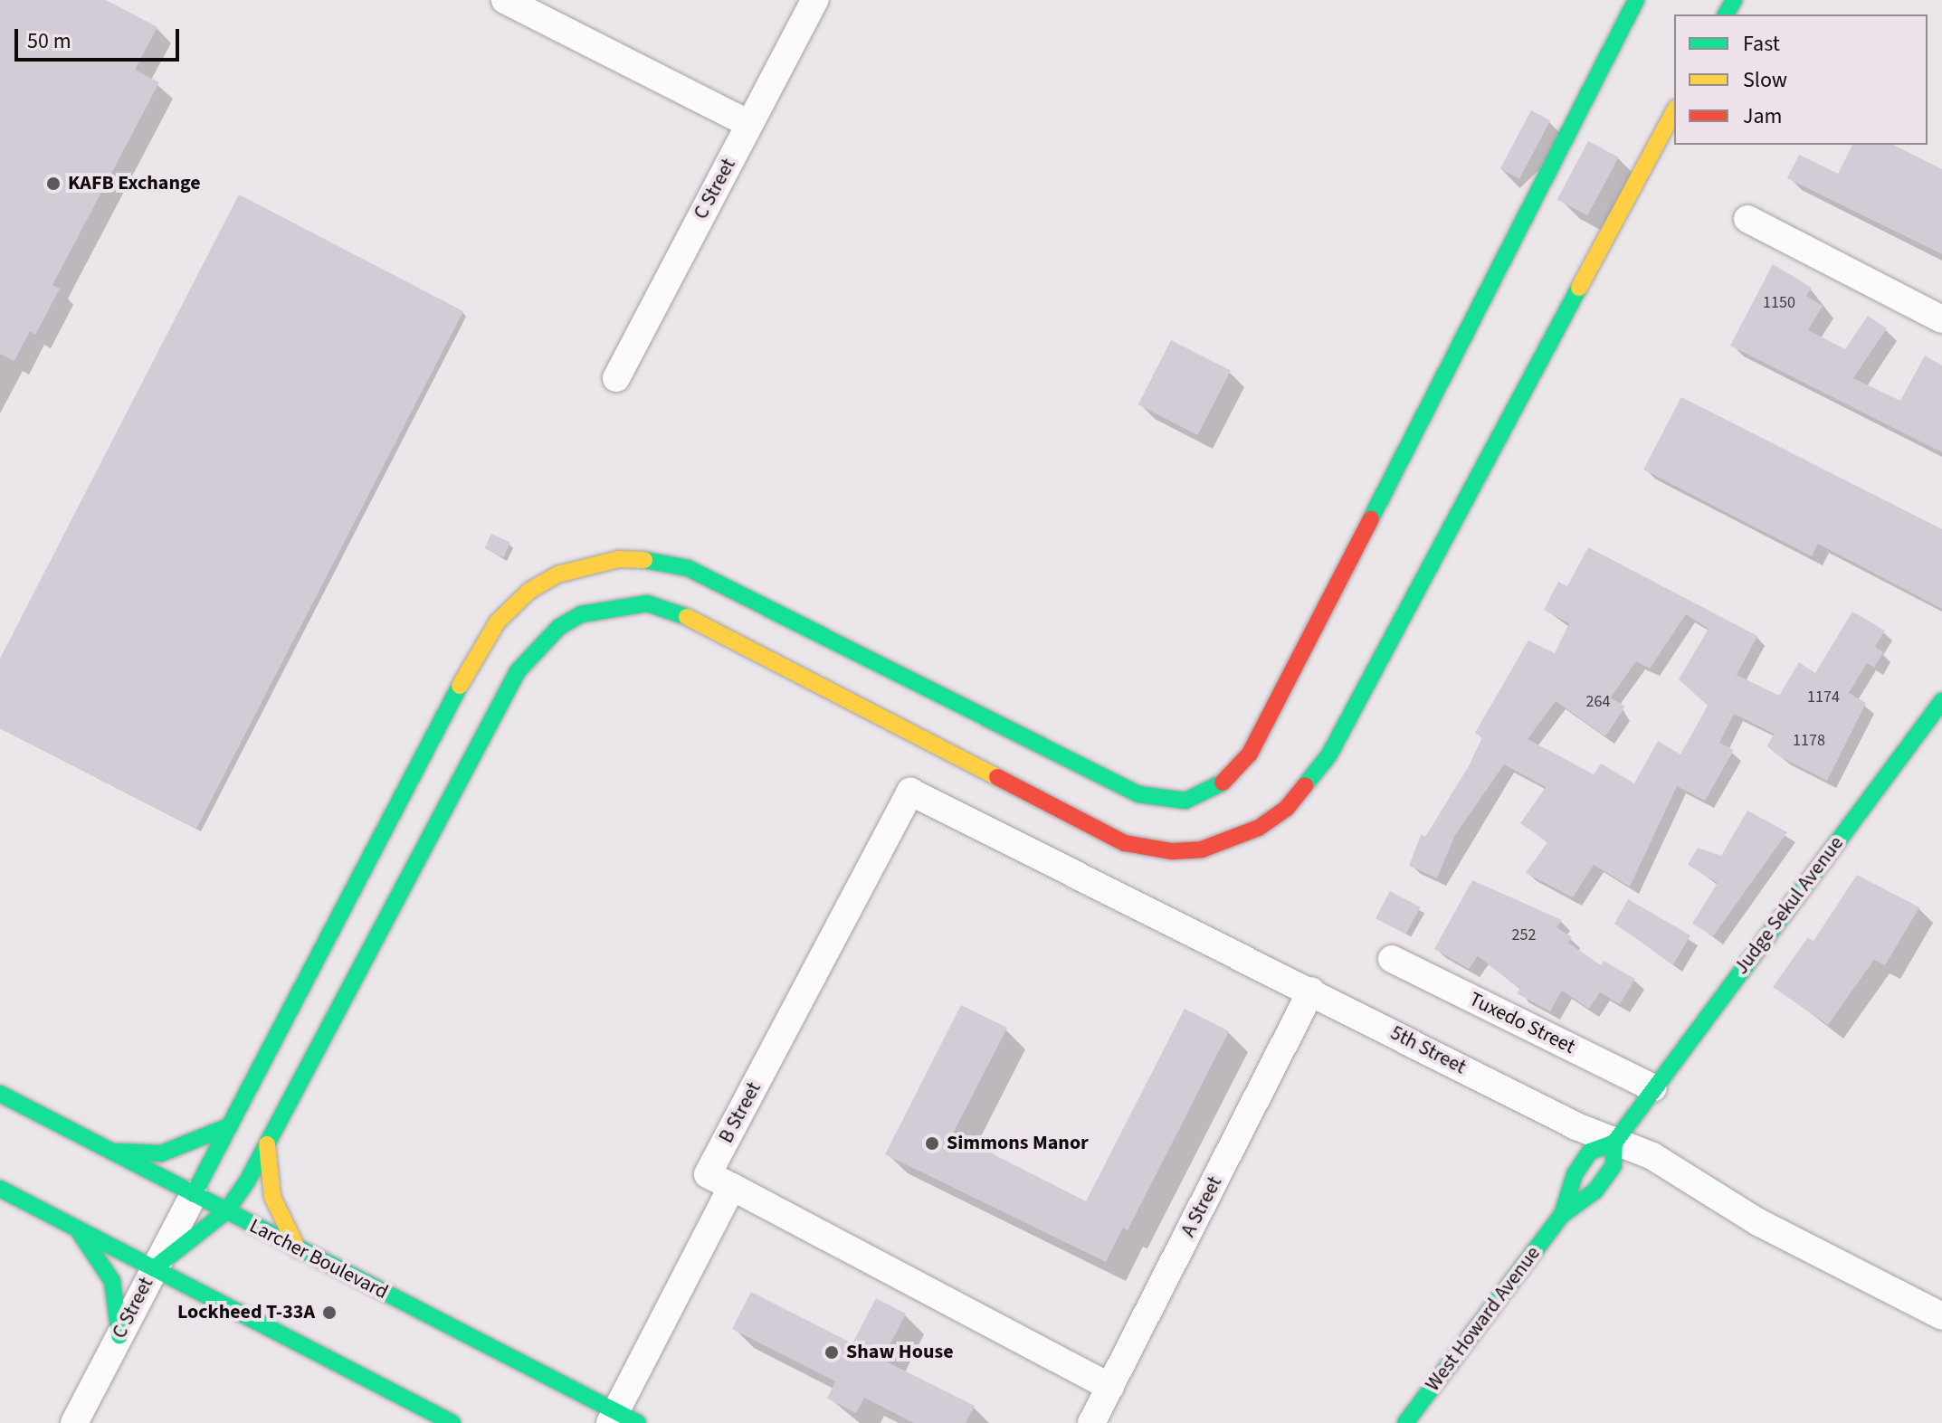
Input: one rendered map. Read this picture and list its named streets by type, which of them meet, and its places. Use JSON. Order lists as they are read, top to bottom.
{
  "streets": {
    "main road": ["Judge Sekul Avenue", "Larcher Boulevard", "West Howard Avenue"],
    "street": [
      "C Street",
      "Tuxedo Street",
      "5th Street",
      "B Street",
      "A Street"
    ]
  },
  "crossings": [
    ["C Street", "Larcher Boulevard"],
    ["Judge Sekul Avenue", "Tuxedo Street"],
    ["Judge Sekul Avenue", "West Howard Avenue"],
    ["Tuxedo Street", "West Howard Avenue"],
    ["5th Street", "B Street"],
    ["5th Street", "A Street"],
    ["5th Street", "West Howard Avenue"]
  ],
  "places": [
    "KAFB Exchange",
    "Simmons Manor",
    "Lockheed T-33A",
    "Shaw House"
  ],
  "house_numbers": [
    "1150",
    "1174",
    "264",
    "1178",
    "252"
  ],
  "legend": ["Fast", "Slow", "Jam"],
  "scale_bar": "50 m"
}
